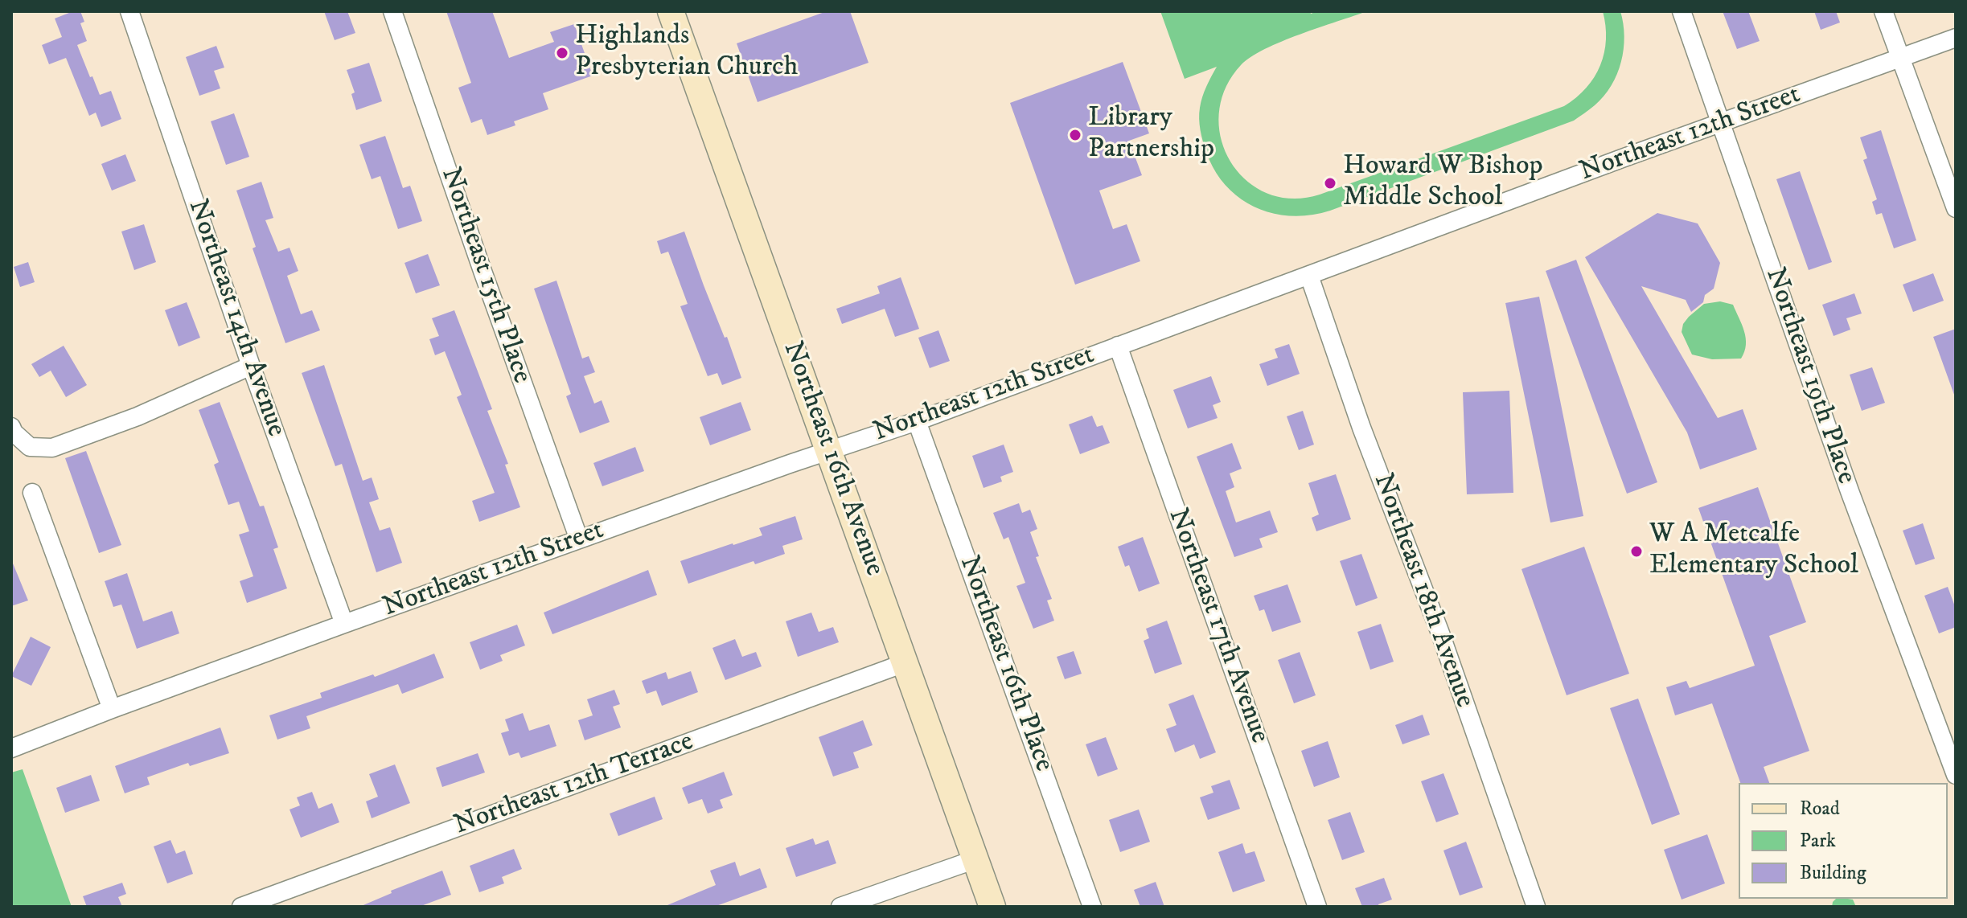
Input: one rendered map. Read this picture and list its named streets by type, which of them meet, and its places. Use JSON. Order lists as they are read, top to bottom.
{
  "streets": {
    "street": [
      "Northeast 12th Street",
      "Northeast 15th Place",
      "Northeast 14th Avenue",
      "Northeast 19th Place",
      "Northeast 16th Avenue",
      "Northeast 18th Avenue",
      "Northeast 17th Avenue",
      "Northeast 16th Place",
      "Northeast 12th Terrace"
    ]
  },
  "crossings": [
    ["Northeast 12th Street", "Northeast 15th Place"],
    ["Northeast 12th Street", "Northeast 14th Avenue"],
    ["Northeast 12th Street", "Northeast 19th Place"],
    ["Northeast 12th Street", "Northeast 16th Avenue"],
    ["Northeast 12th Street", "Northeast 18th Avenue"],
    ["Northeast 12th Street", "Northeast 17th Avenue"],
    ["Northeast 12th Street", "Northeast 16th Place"],
    ["Northeast 16th Avenue", "Northeast 12th Terrace"]
  ],
  "places": [
    "Highlands Presbyterian Church",
    "Library Partnership",
    "Howard W Bishop Middle School",
    "W A Metcalfe Elementary School"
  ],
  "legend": ["Road", "Park", "Building"]
}
